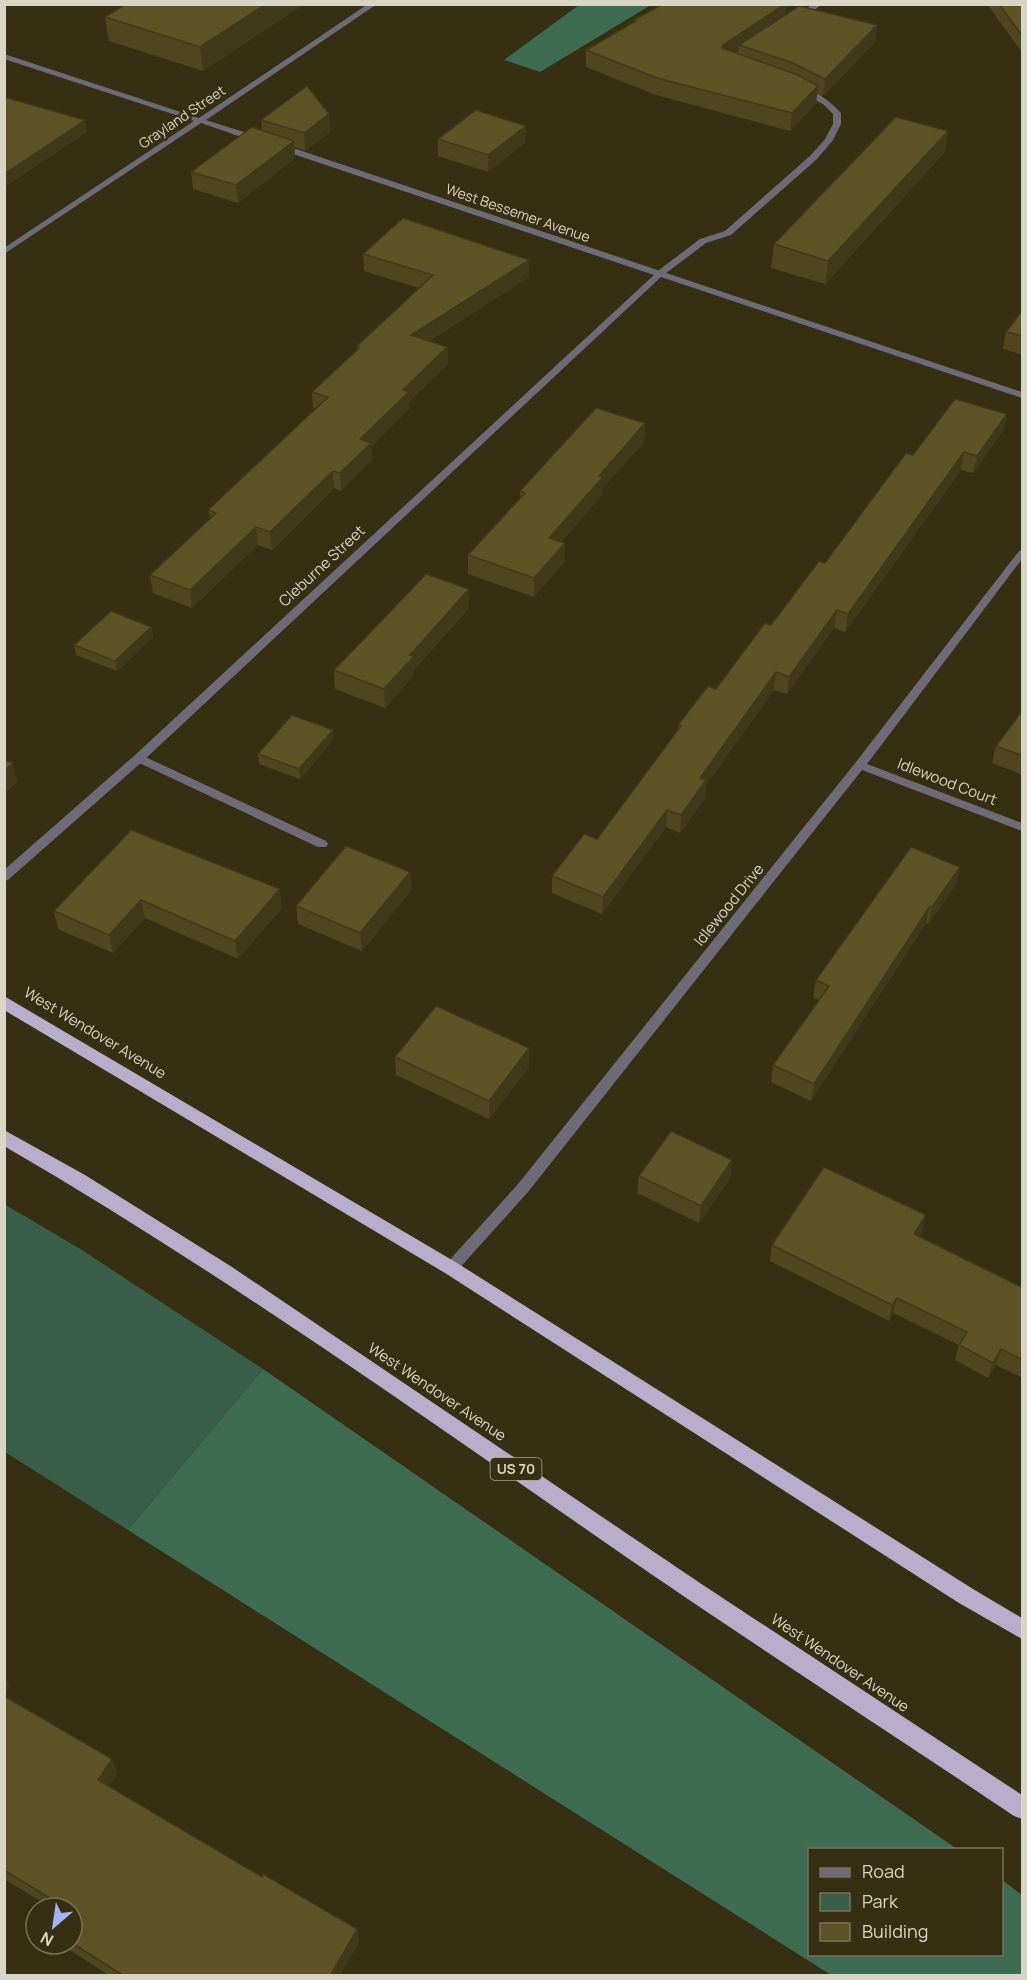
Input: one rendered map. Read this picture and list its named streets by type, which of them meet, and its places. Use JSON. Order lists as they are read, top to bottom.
{
  "streets": {
    "highway": ["West Wendover Avenue", "US 70"],
    "street": [
      "Grayland Street",
      "West Bessemer Avenue",
      "Cleburne Street",
      "Idlewood Court",
      "Idlewood Drive"
    ]
  },
  "crossings": [
    ["Grayland Street", "West Bessemer Avenue"],
    ["West Bessemer Avenue", "Cleburne Street"],
    ["Idlewood Court", "Idlewood Drive"],
    ["Idlewood Drive", "West Wendover Avenue"]
  ],
  "legend": ["Road", "Park", "Building"],
  "north": "bottom left"
}
